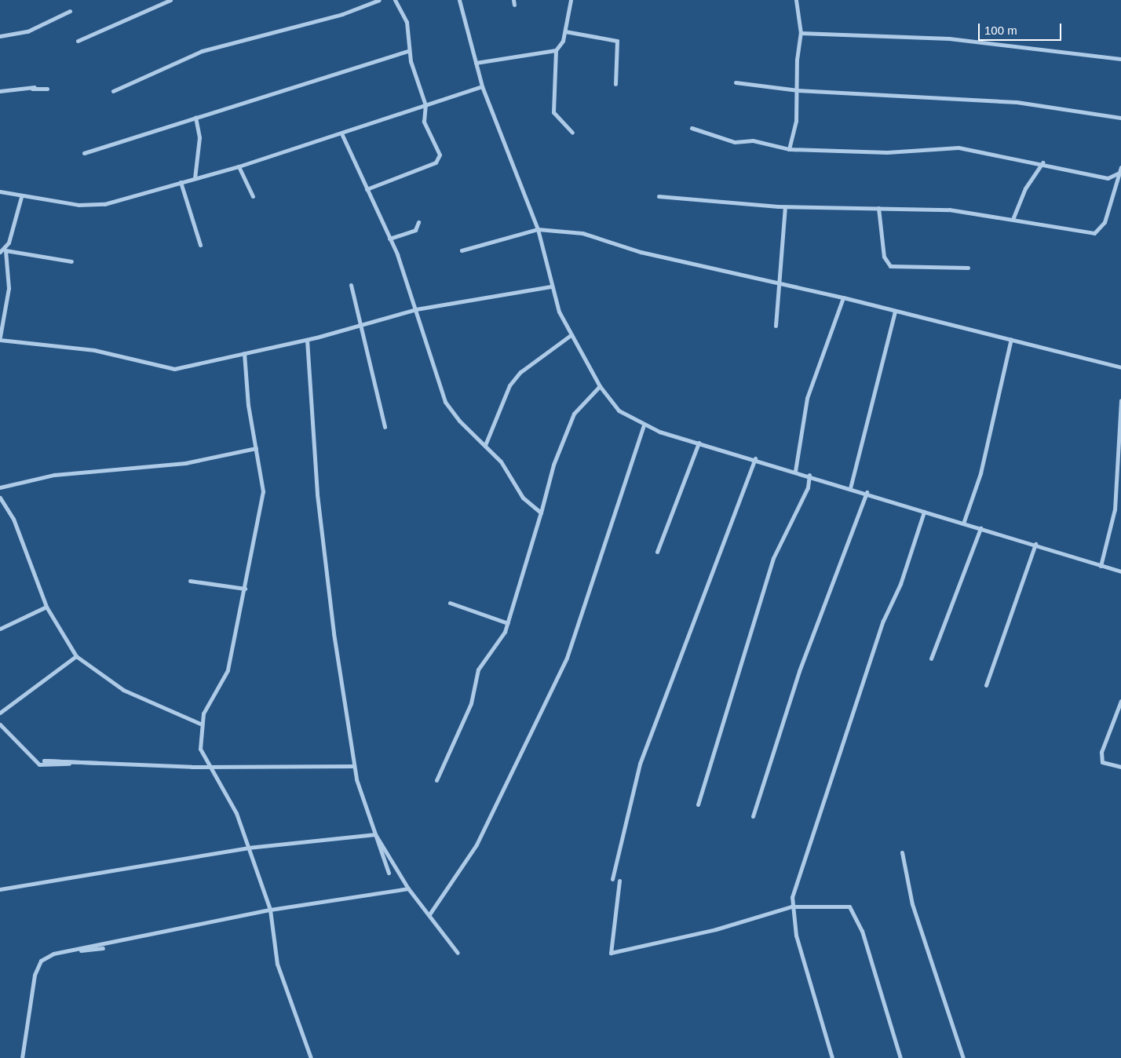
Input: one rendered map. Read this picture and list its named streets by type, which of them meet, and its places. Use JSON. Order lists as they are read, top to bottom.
{
  "scale_bar": "100 m"
}
